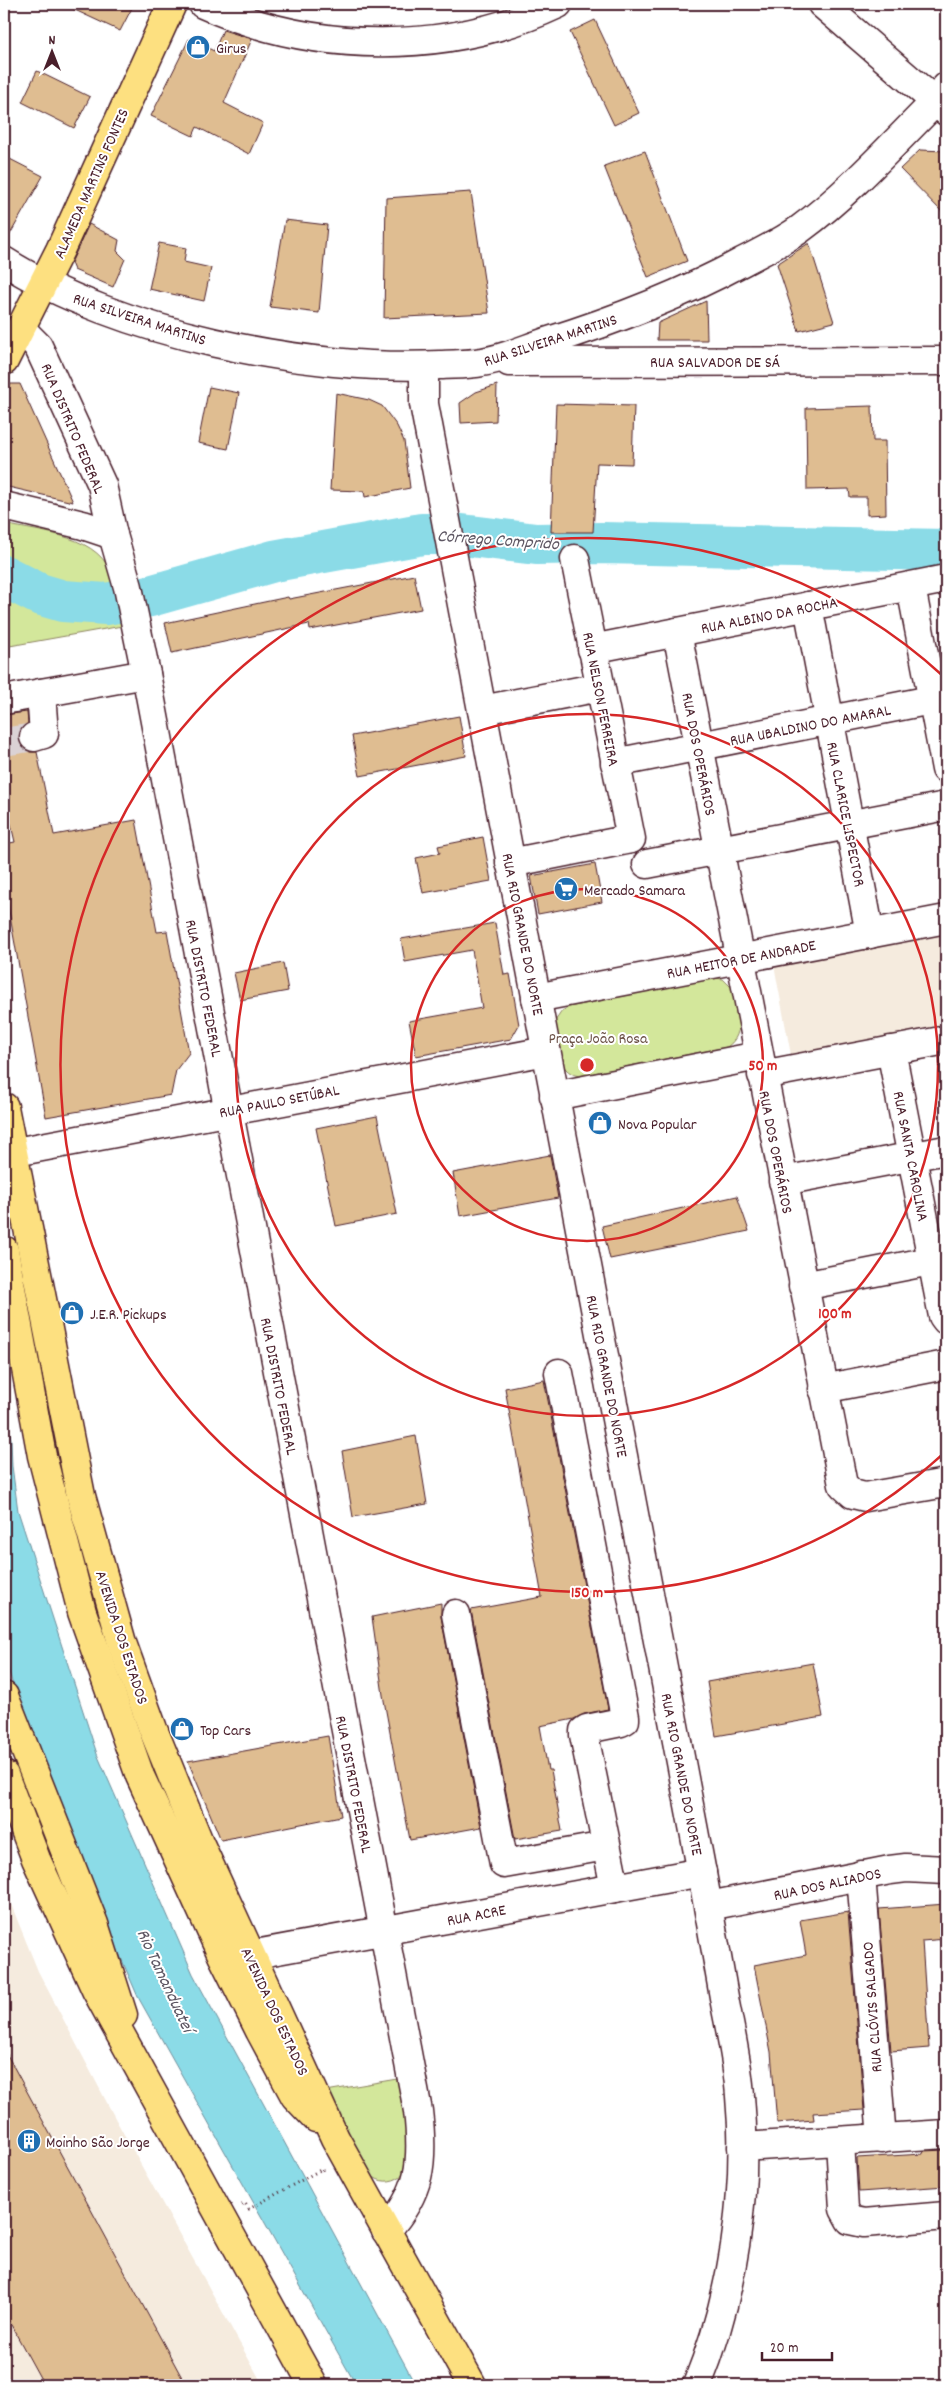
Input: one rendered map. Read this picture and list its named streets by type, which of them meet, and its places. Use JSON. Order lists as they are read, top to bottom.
{
  "streets": {
    "main road": ["ALAMEDA MARTINS FONTES", "AVENIDA DOS ESTADOS"],
    "street": [
      "RUA SILVEIRA MARTINS",
      "RUA SALVADOR DE SÁ",
      "RUA DISTRITO FEDERAL",
      "RUA ALBINO DA ROCHA",
      "RUA NELSON FERREIRA",
      "RUA UBALDINO DO AMARAL",
      "RUA DOS OPERÁRIOS",
      "RUA CLARICE LISPECTOR",
      "RUA RIO GRANDE DO NORTE",
      "RUA HEITOR DE ANDRADE",
      "RUA PAULO SETÚBAL",
      "RUA SANTA CAROLINA",
      "RUA DOS ALIADOS",
      "RUA ACRE",
      "RUA CLÓVIS SALGADO"
    ]
  },
  "crossings": [
    ["ALAMEDA MARTINS FONTES", "RUA SILVEIRA MARTINS"],
    ["ALAMEDA MARTINS FONTES", "RUA DISTRITO FEDERAL"],
    ["RUA SILVEIRA MARTINS", "RUA SALVADOR DE SÁ"],
    ["RUA SILVEIRA MARTINS", "RUA RIO GRANDE DO NORTE"],
    ["RUA DISTRITO FEDERAL", "RUA PAULO SETÚBAL"],
    ["RUA DISTRITO FEDERAL", "AVENIDA DOS ESTADOS"],
    ["RUA DISTRITO FEDERAL", "RUA ACRE"],
    ["RUA ALBINO DA ROCHA", "RUA NELSON FERREIRA"],
    ["RUA ALBINO DA ROCHA", "RUA DOS OPERÁRIOS"],
    ["RUA ALBINO DA ROCHA", "RUA CLARICE LISPECTOR"],
    ["RUA NELSON FERREIRA", "RUA UBALDINO DO AMARAL"],
    ["RUA NELSON FERREIRA", "RUA RIO GRANDE DO NORTE"],
    ["RUA UBALDINO DO AMARAL", "RUA DOS OPERÁRIOS"],
    ["RUA UBALDINO DO AMARAL", "RUA CLARICE LISPECTOR"],
    ["RUA DOS OPERÁRIOS", "RUA HEITOR DE ANDRADE"],
    ["RUA CLARICE LISPECTOR", "RUA HEITOR DE ANDRADE"],
    ["RUA RIO GRANDE DO NORTE", "RUA HEITOR DE ANDRADE"],
    ["RUA RIO GRANDE DO NORTE", "RUA PAULO SETÚBAL"],
    ["RUA RIO GRANDE DO NORTE", "RUA DOS ALIADOS"],
    ["RUA RIO GRANDE DO NORTE", "RUA ACRE"],
    ["RUA PAULO SETÚBAL", "AVENIDA DOS ESTADOS"],
    ["AVENIDA DOS ESTADOS", "RUA ACRE"],
    ["RUA DOS ALIADOS", "RUA CLÓVIS SALGADO"]
  ],
  "water": ["Córrego Comprido", "Rio Tamanduateí"],
  "parks": ["Praça João Rosa"],
  "places": {
    "shop": [
      "Girus",
      "Nova Popular",
      "J.E.R. Pickups",
      "Top Cars"
    ],
    "supermarket": ["Mercado Samara"],
    "building": ["Moinho São Jorge"]
  },
  "scale_bar": "20 m",
  "north": "top",
  "rings": ["50 m", "100 m", "150 m"]
}
